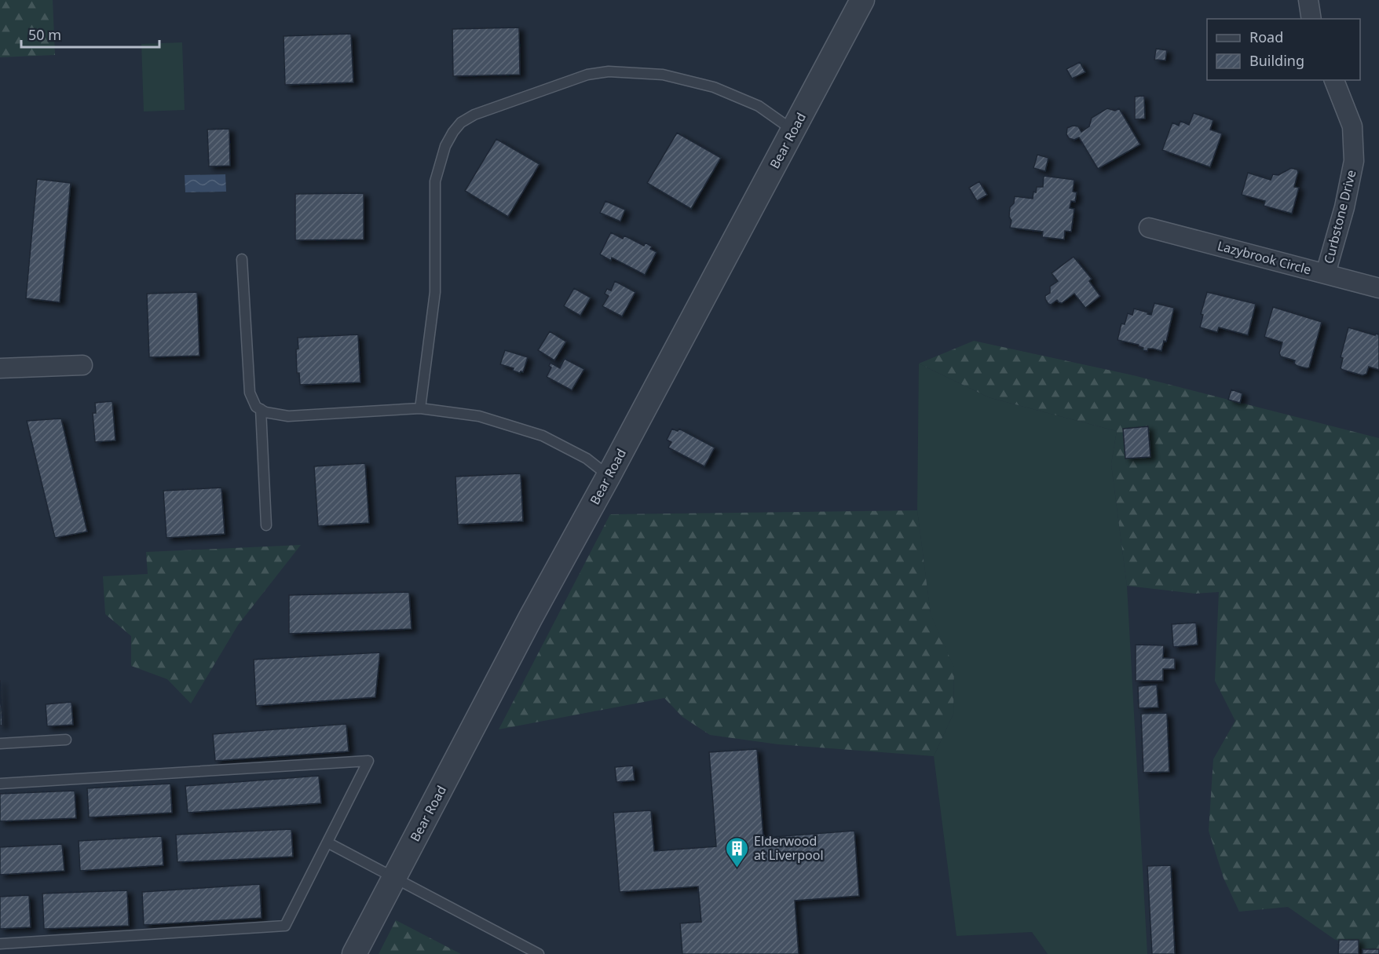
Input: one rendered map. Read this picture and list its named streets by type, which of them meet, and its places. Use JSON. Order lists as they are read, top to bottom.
{
  "streets": {
    "street": ["Bear Road", "Curbstone Drive", "Lazybrook Circle"]
  },
  "crossings": [
    ["Curbstone Drive", "Lazybrook Circle"]
  ],
  "places": {
    "building": ["Elderwood at Liverpool"]
  },
  "legend": ["Road", "Building"],
  "scale_bar": "50 m"
}
